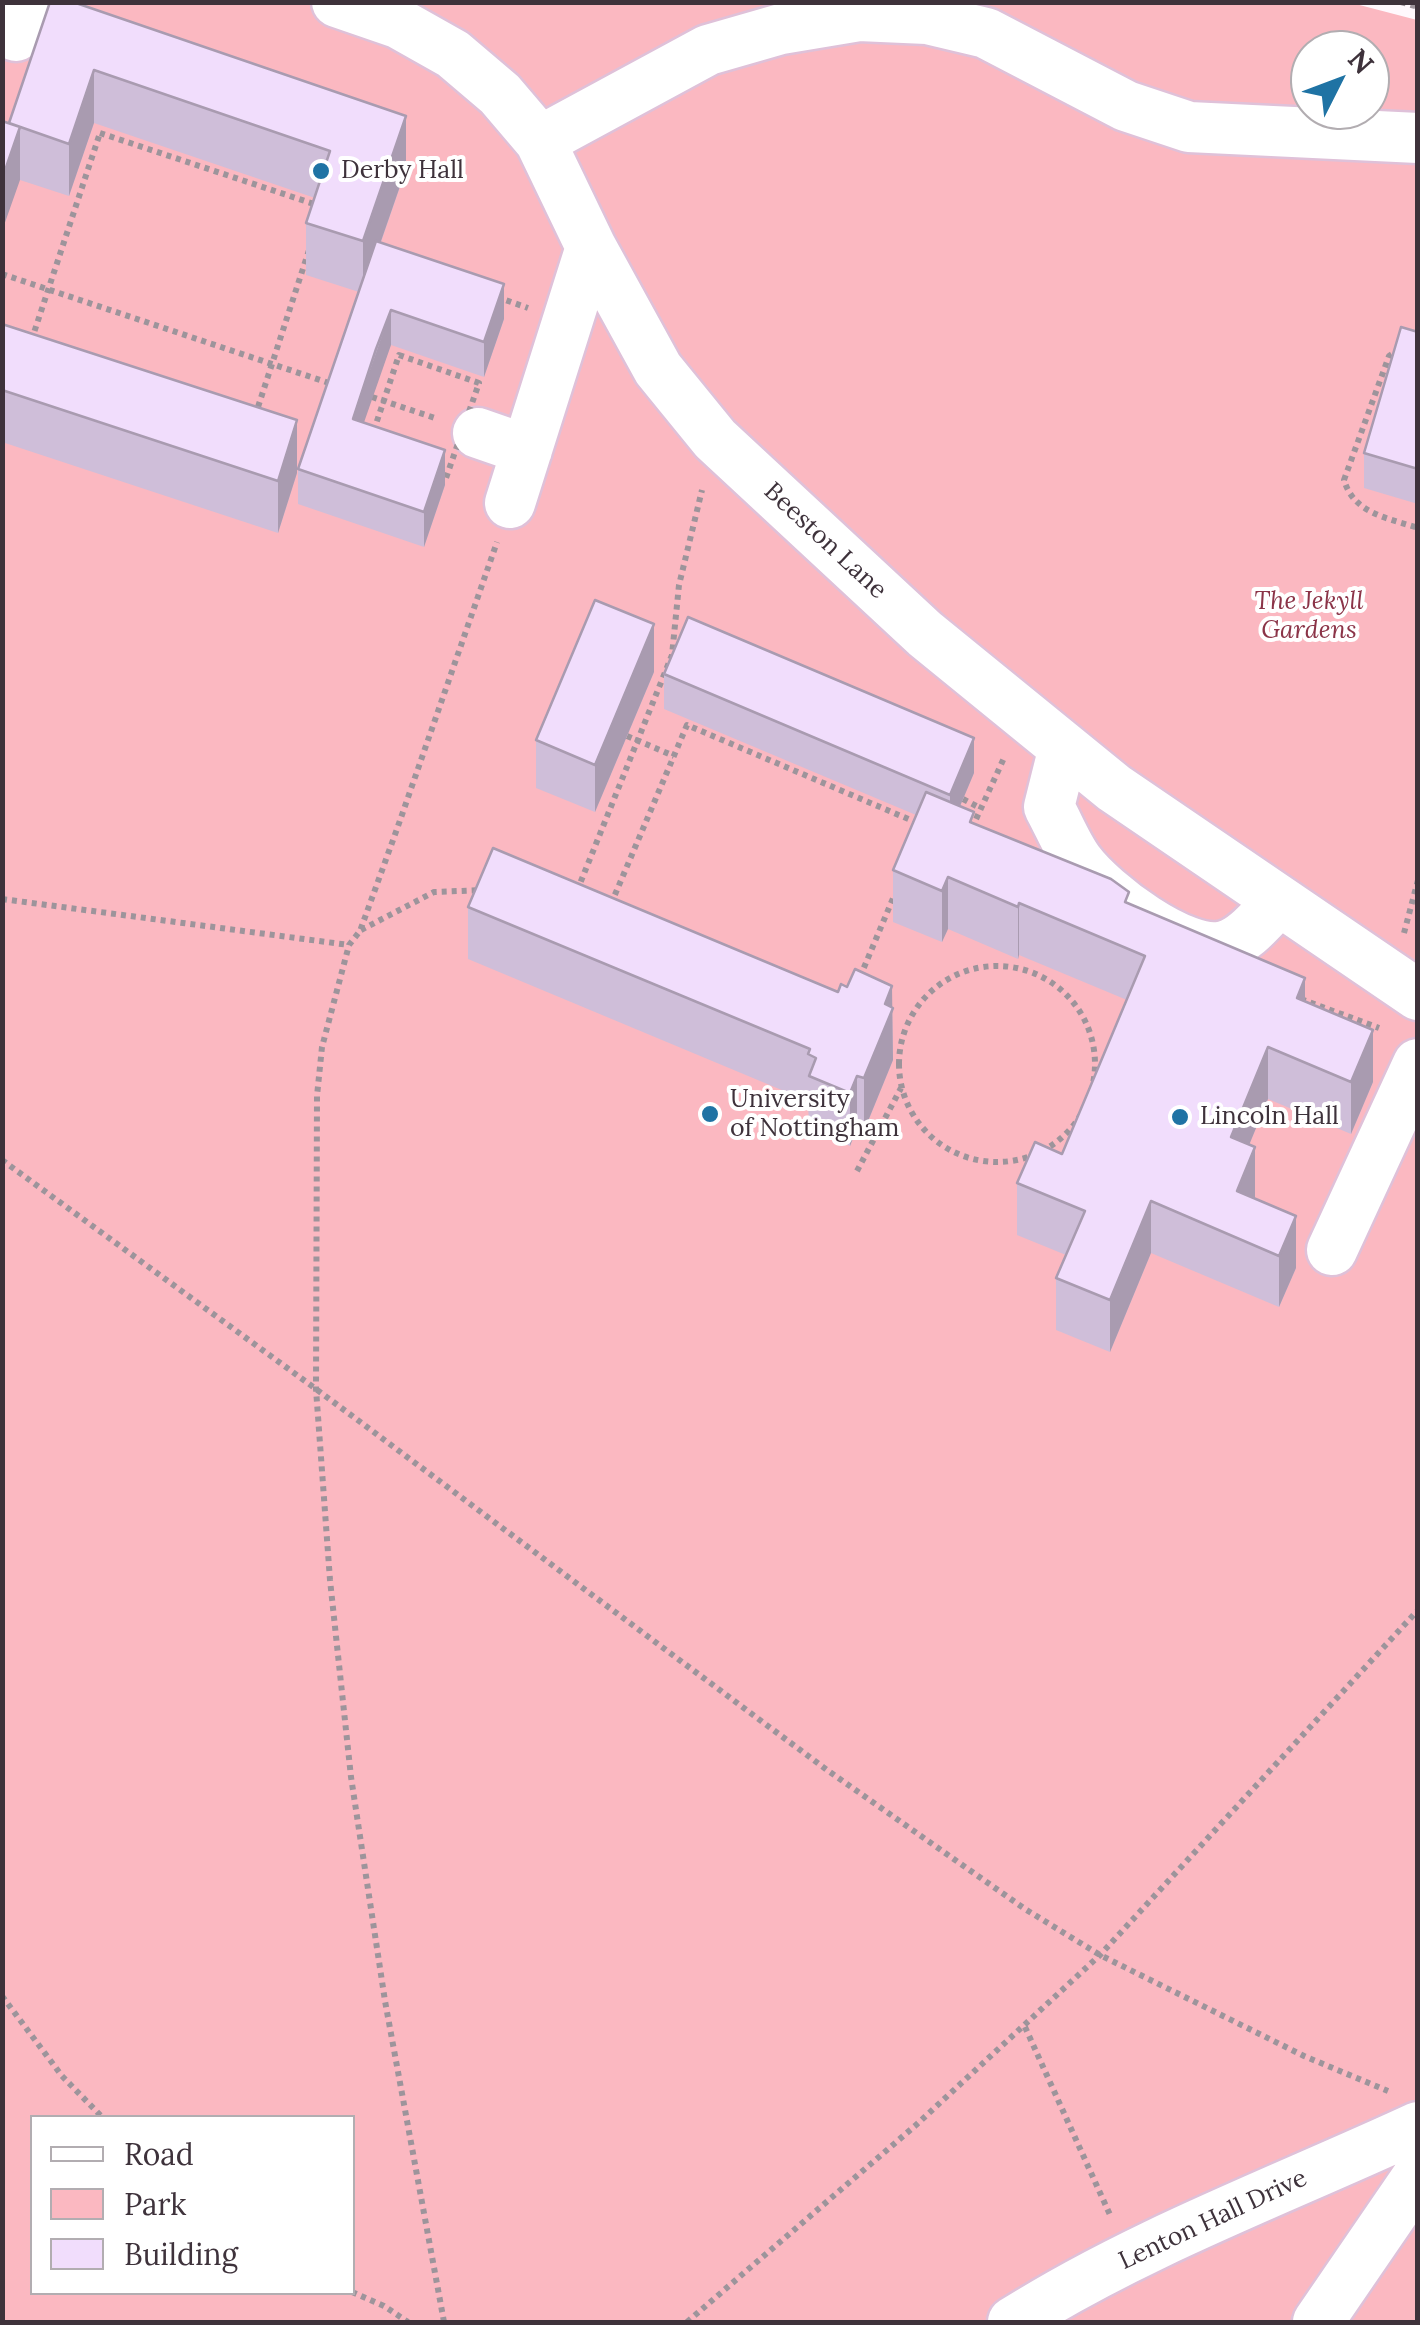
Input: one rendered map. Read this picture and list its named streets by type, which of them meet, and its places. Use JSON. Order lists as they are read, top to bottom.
{
  "streets": {
    "street": ["Beeston Lane", "Lenton Hall Drive"]
  },
  "parks": ["The Jekyll Gardens"],
  "places": ["Derby Hall", "University of Nottingham", "Lincoln Hall"],
  "legend": ["Road", "Park", "Building"],
  "north": "top right"
}
